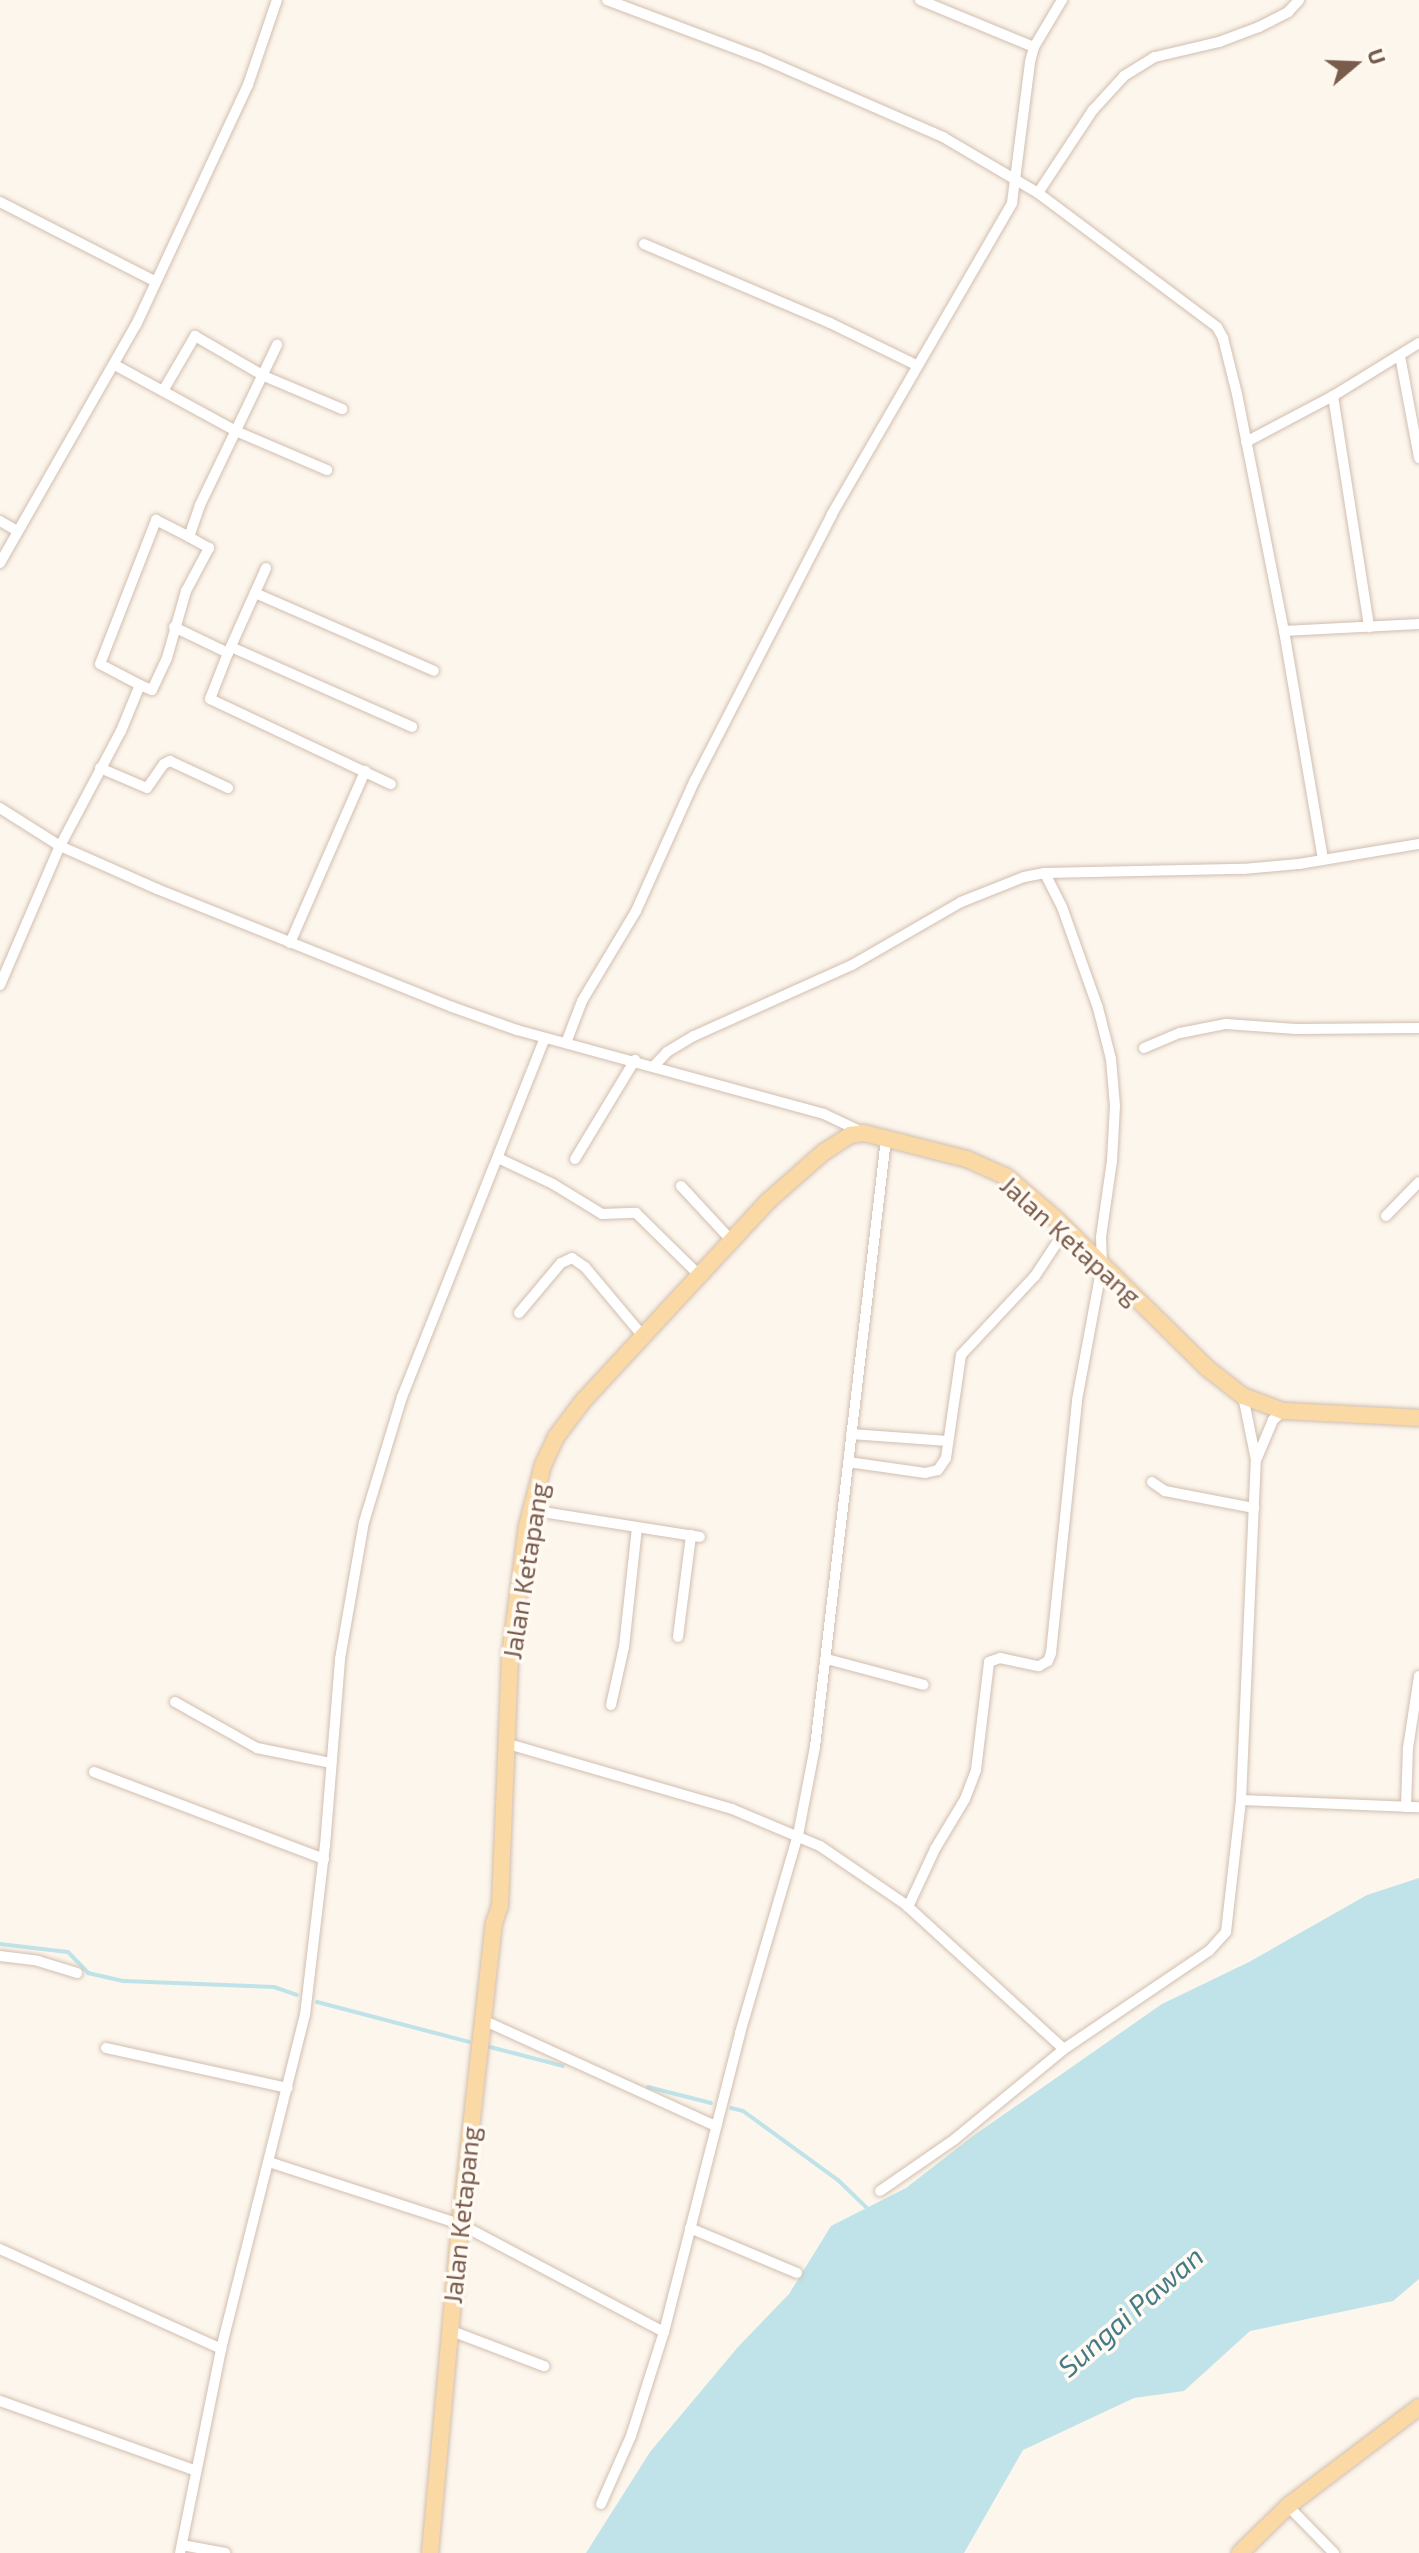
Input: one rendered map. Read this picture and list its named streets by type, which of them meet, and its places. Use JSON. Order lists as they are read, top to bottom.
{
  "streets": {
    "main road": ["Jalan Ketapang"]
  },
  "water": ["Sungai Pawan"],
  "north": "right"
}
